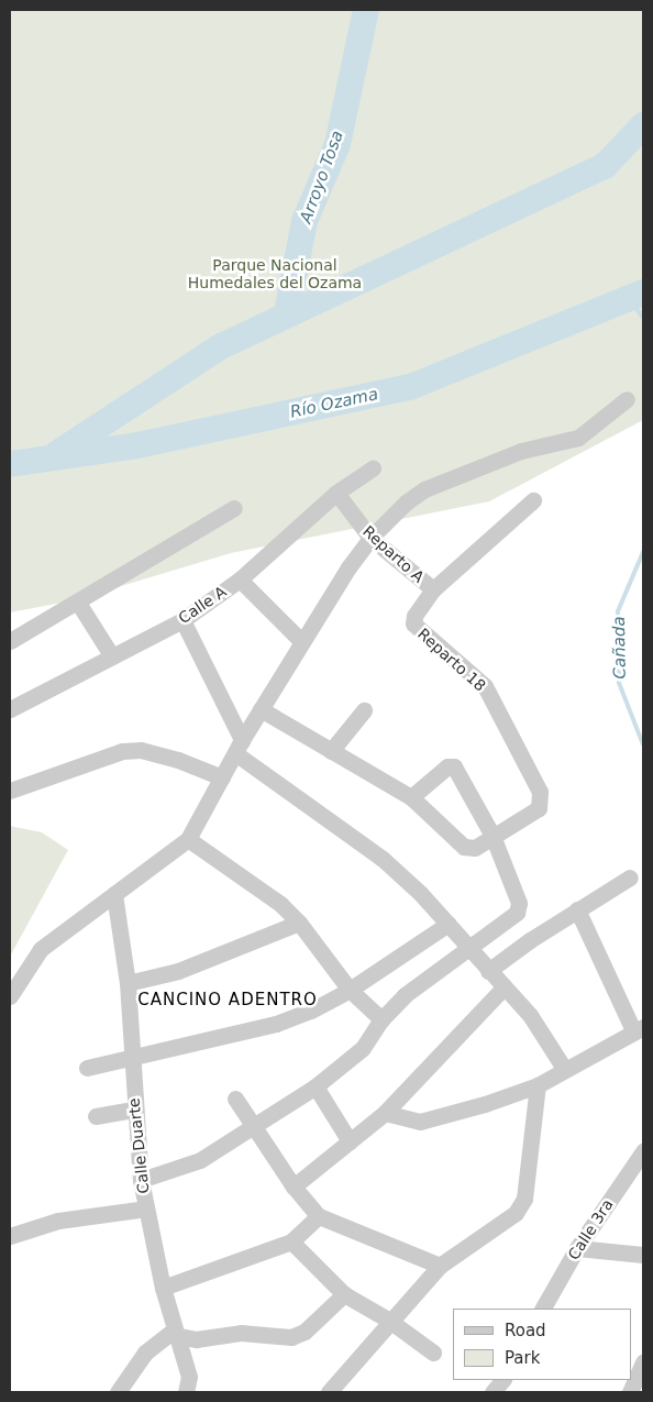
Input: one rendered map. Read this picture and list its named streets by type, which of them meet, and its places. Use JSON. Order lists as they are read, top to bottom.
{
  "streets": {
    "street": [
      "Reparto A",
      "Calle A",
      "Reparto 18",
      "Calle Duarte",
      "Calle 3ra"
    ]
  },
  "crossings": [
    ["Reparto A", "Calle A"],
    ["Reparto A", "Reparto 18"]
  ],
  "districts": ["CANCINO ADENTRO"],
  "water": ["Arroyo Tosa", "Río Ozama", "Cañada"],
  "parks": ["Parque Nacional Humedales del Ozama"],
  "legend": ["Road", "Park"]
}
